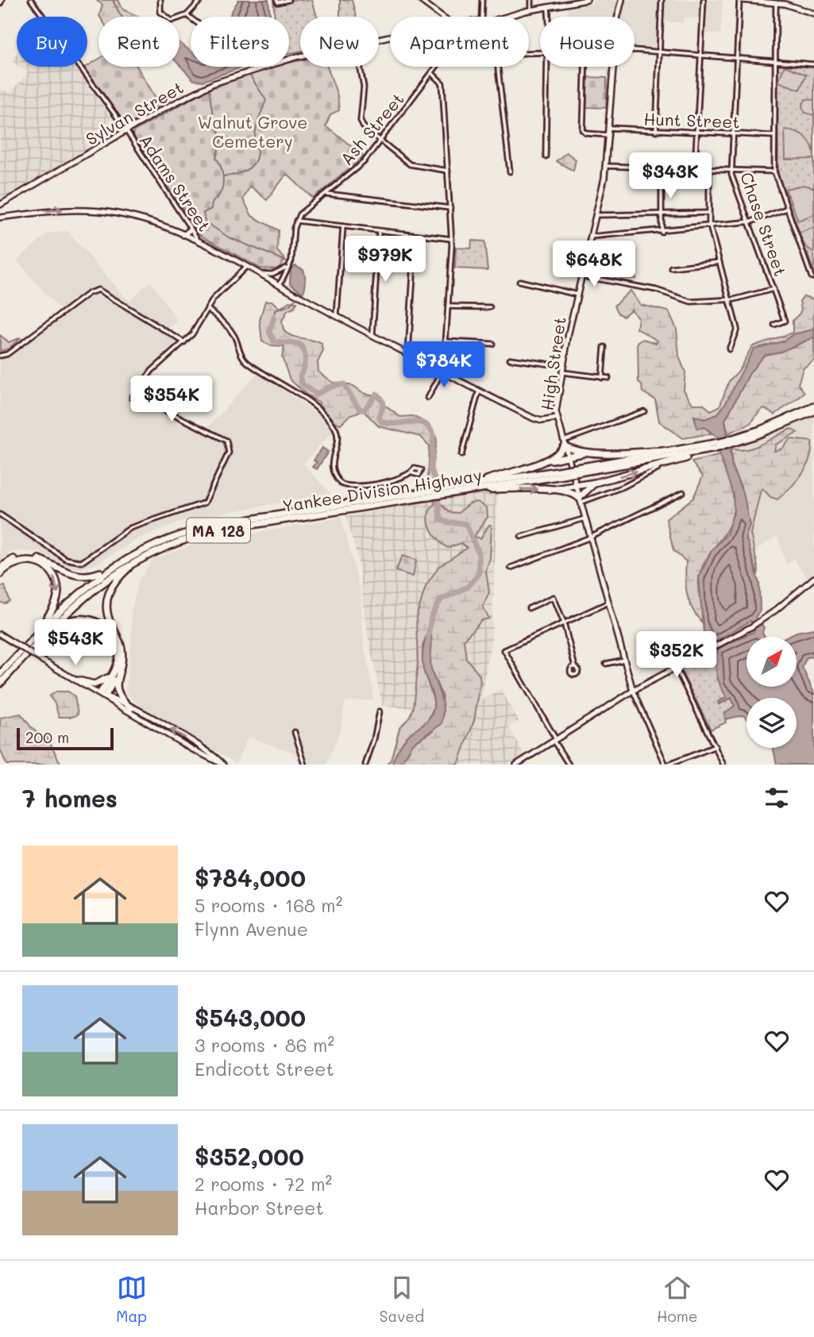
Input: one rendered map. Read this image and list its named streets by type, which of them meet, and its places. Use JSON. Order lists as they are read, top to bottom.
{
  "streets": {
    "highway": ["Yankee Division Highway", "MA 128"],
    "main road": ["Sylvan Street", "High Street"],
    "street": [
      "Hunt Street",
      "Ash Street",
      "Adams Street",
      "Chase Street"
    ]
  },
  "crossings": [
    ["Sylvan Street", "Adams Street"],
    ["Hunt Street", "Chase Street"],
    ["Hunt Street", "High Street"]
  ],
  "parks": ["Walnut Grove Cemetery"],
  "scale_bar": "200 m",
  "north": "top right",
  "page": {
    "chip": [
      "Buy",
      "Rent",
      "Filters",
      "New",
      "Apartment",
      "House"
    ],
    "price": [
      "$343K",
      "$979K",
      "$648K",
      "$784K",
      "$354K",
      "$543K",
      "$352K"
    ],
    "scale": "200 m",
    "heading": "7 homes",
    "list": [
      {
        "name": "$784,000",
        "note": "5 rooms · 168 m² · Flynn Avenue"
      },
      {
        "name": "$543,000",
        "note": "3 rooms · 86 m² · Endicott Street"
      },
      {
        "name": "$352,000",
        "note": "2 rooms · 72 m² · Harbor Street"
      }
    ],
    "tabs": ["Map", "Saved", "Home"]
  }
}
